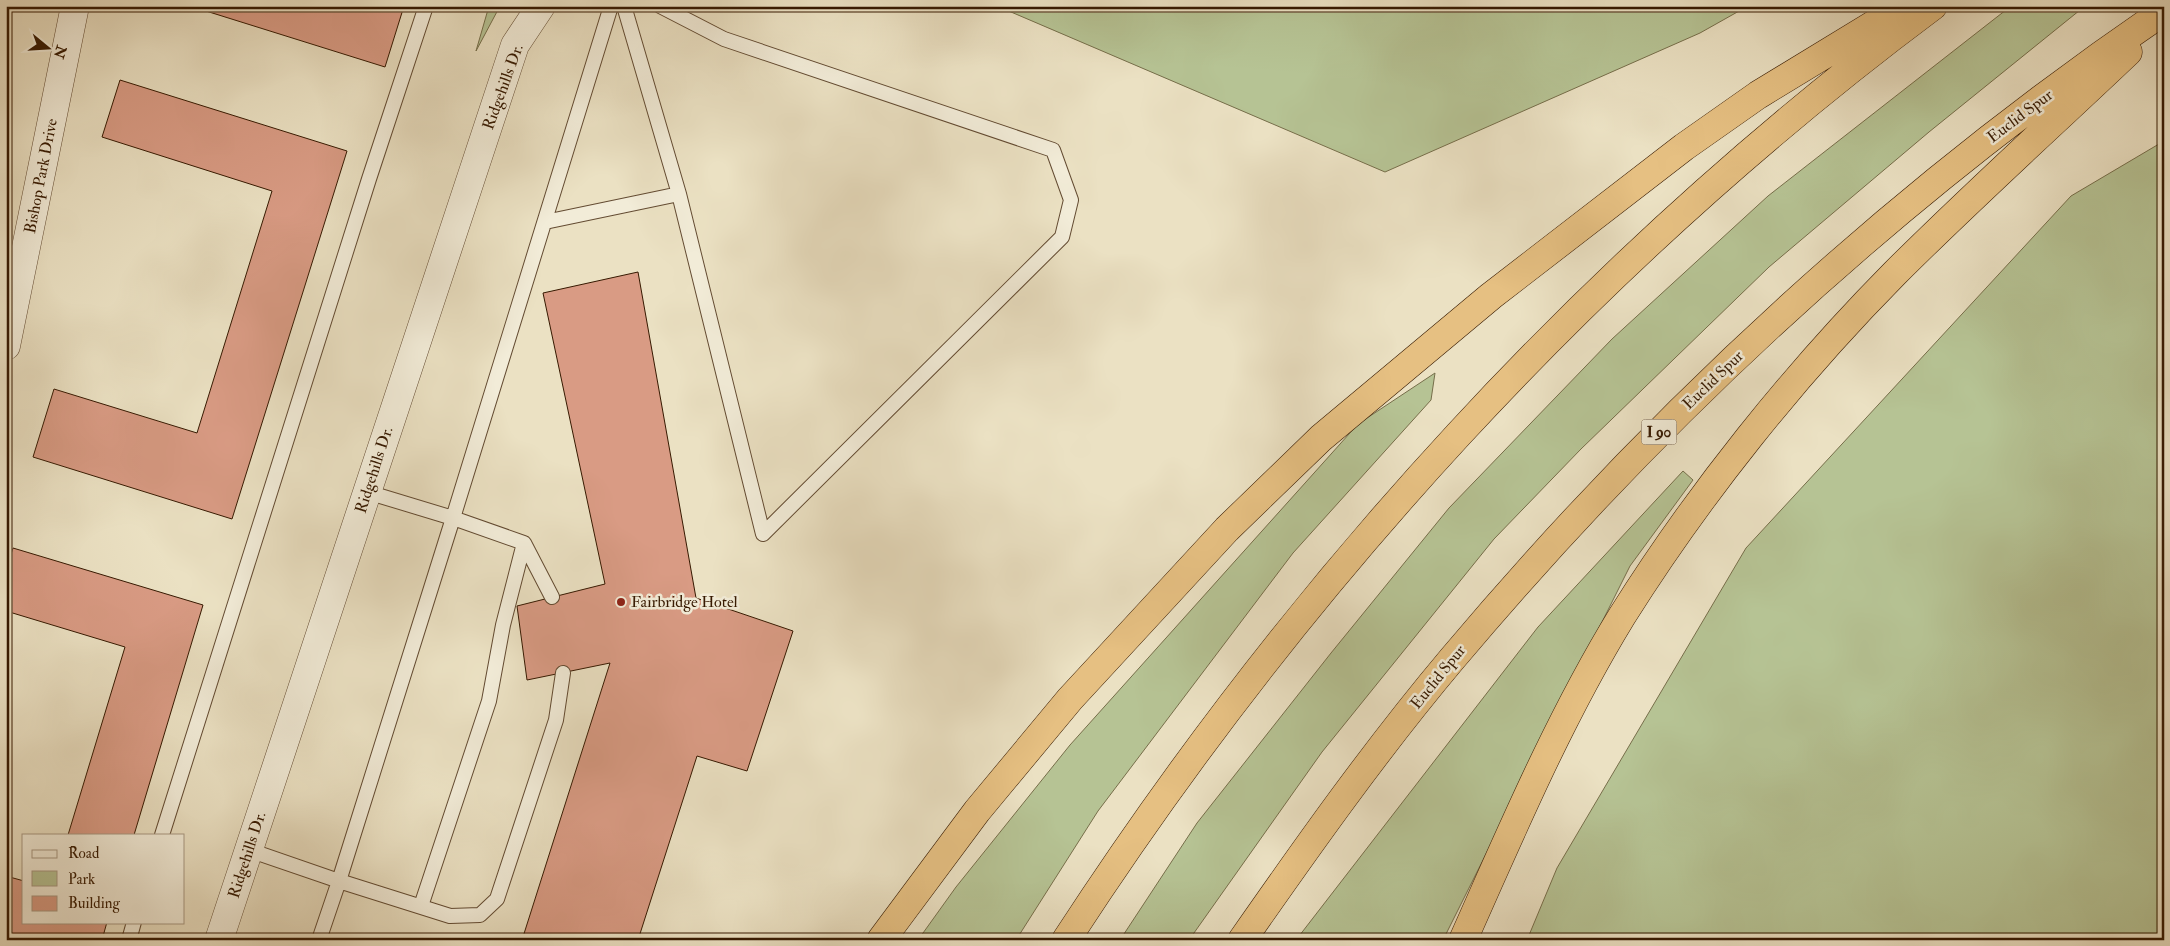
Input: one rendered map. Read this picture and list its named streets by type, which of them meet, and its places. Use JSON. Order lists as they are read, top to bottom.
{
  "streets": {
    "highway": ["Euclid Spur", "I 90"],
    "street": ["Ridgehills Dr.", "Bishop Park Drive"]
  },
  "places": ["Fairbridge Hotel"],
  "legend": ["Road", "Park", "Building"],
  "north": "right"
}
